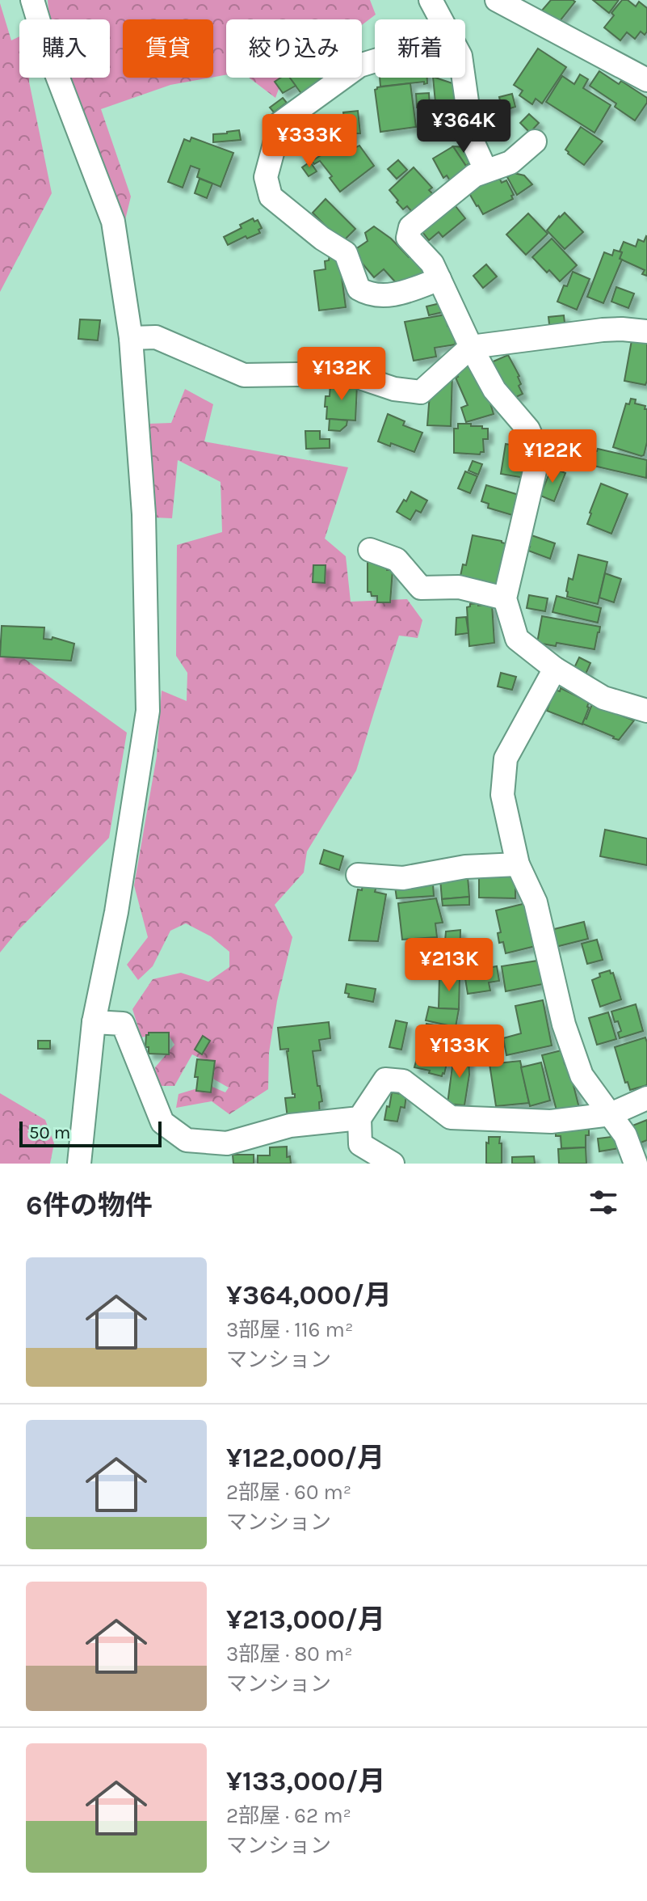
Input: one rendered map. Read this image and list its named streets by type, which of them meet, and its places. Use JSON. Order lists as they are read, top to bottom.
{
  "scale_bar": "50 m",
  "page": {
    "chip": [
      "購入",
      "賃貸",
      "絞り込み",
      "新着"
    ],
    "price": [
      "¥364K",
      "¥333K",
      "¥132K",
      "¥122K",
      "¥213K",
      "¥133K"
    ],
    "scale": "50 m",
    "heading": "6件の物件",
    "list": [
      {
        "name": "¥364,000/月",
        "note": "3部屋 · 116 m² · マンション"
      },
      {
        "name": "¥122,000/月",
        "note": "2部屋 · 60 m² · マンション"
      },
      {
        "name": "¥213,000/月",
        "note": "3部屋 · 80 m² · マンション"
      },
      {
        "name": "¥133,000/月",
        "note": "2部屋 · 62 m² · マンション"
      }
    ]
  }
}
